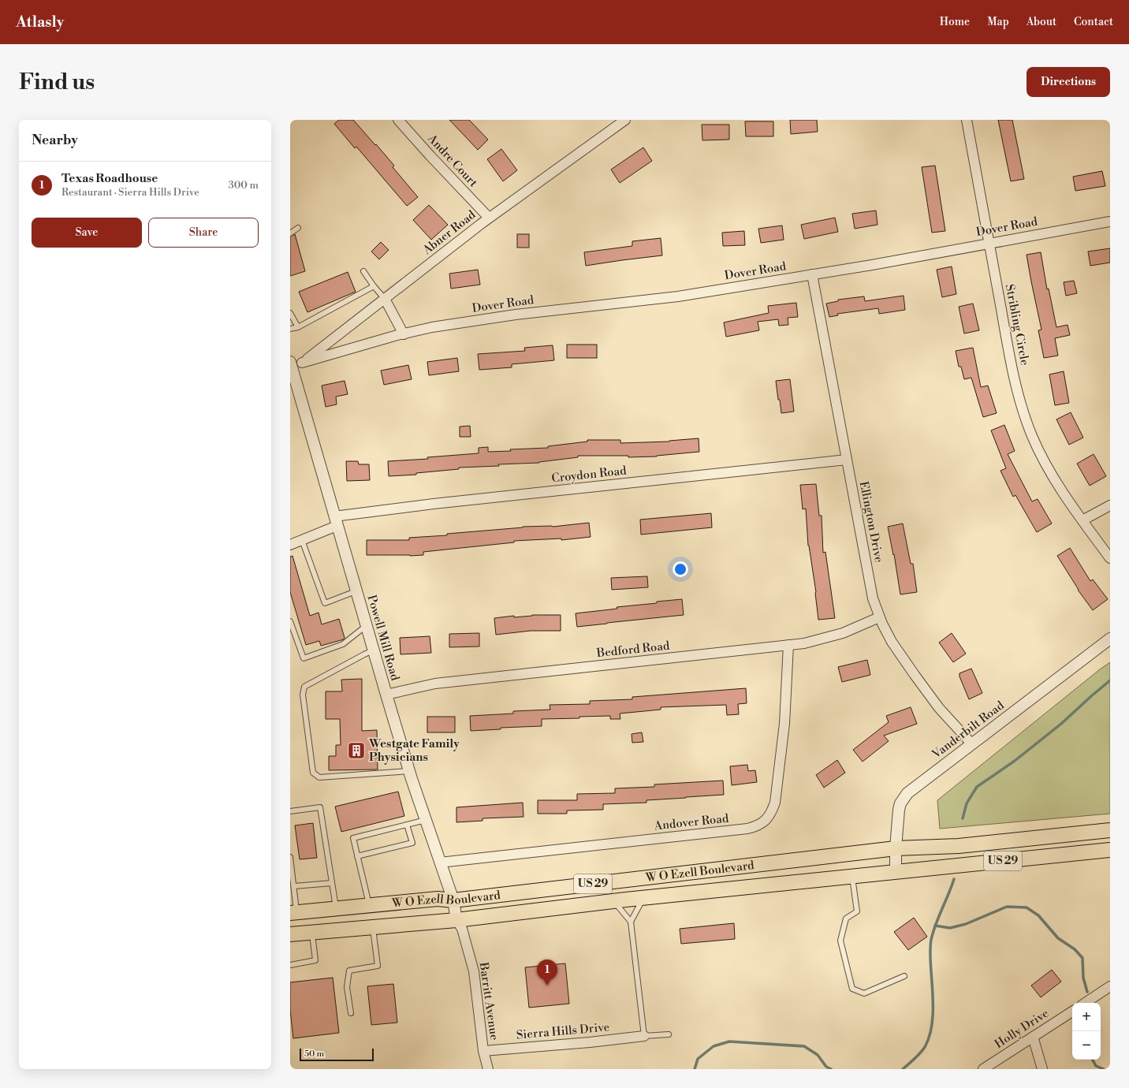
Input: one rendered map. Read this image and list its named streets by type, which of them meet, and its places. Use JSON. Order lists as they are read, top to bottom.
{
  "streets": {
    "main road": ["US 29", "W O Ezell Boulevard"],
    "street": [
      "Andre Court",
      "Dover Road",
      "Abner Road",
      "Stribling Circle",
      "Croydon Road",
      "Ellington Drive",
      "Powell Mill Road",
      "Bedford Road",
      "Vanderbilt Road",
      "Andover Road",
      "Barritt Avenue",
      "Holly Drive",
      "Sierra Hills Drive"
    ]
  },
  "crossings": [
    ["Andre Court", "Abner Road"],
    ["Dover Road", "Abner Road"],
    ["Dover Road", "Stribling Circle"],
    ["Dover Road", "Ellington Drive"],
    ["Abner Road", "Powell Mill Road"],
    ["Croydon Road", "Ellington Drive"],
    ["Croydon Road", "Powell Mill Road"],
    ["Ellington Drive", "Bedford Road"],
    ["Ellington Drive", "Vanderbilt Road"],
    ["Powell Mill Road", "Bedford Road"],
    ["Powell Mill Road", "Andover Road"],
    ["Powell Mill Road", "W O Ezell Boulevard"],
    ["Powell Mill Road", "Barritt Avenue"],
    ["Bedford Road", "Andover Road"],
    ["Vanderbilt Road", "W O Ezell Boulevard"],
    ["W O Ezell Boulevard", "Barritt Avenue"],
    ["Barritt Avenue", "Sierra Hills Drive"]
  ],
  "places": {
    "building": ["Westgate Family Physicians"]
  },
  "scale_bar": "50 m",
  "page": {
    "header": "Atlasly",
    "nav": [
      "Home",
      "Map",
      "About",
      "Contact"
    ],
    "buttons": [
      "Directions",
      ["Save", "Share"]
    ],
    "title": "Find us",
    "heading": "Nearby",
    "list": [
      {
        "mark": "1",
        "name": "Texas Roadhouse",
        "note": "Restaurant · Sierra Hills Drive",
        "value": "300 m"
      }
    ],
    "pins": "1",
    "map_buttons": ["+", "−"],
    "scale": "50 m"
  }
}
